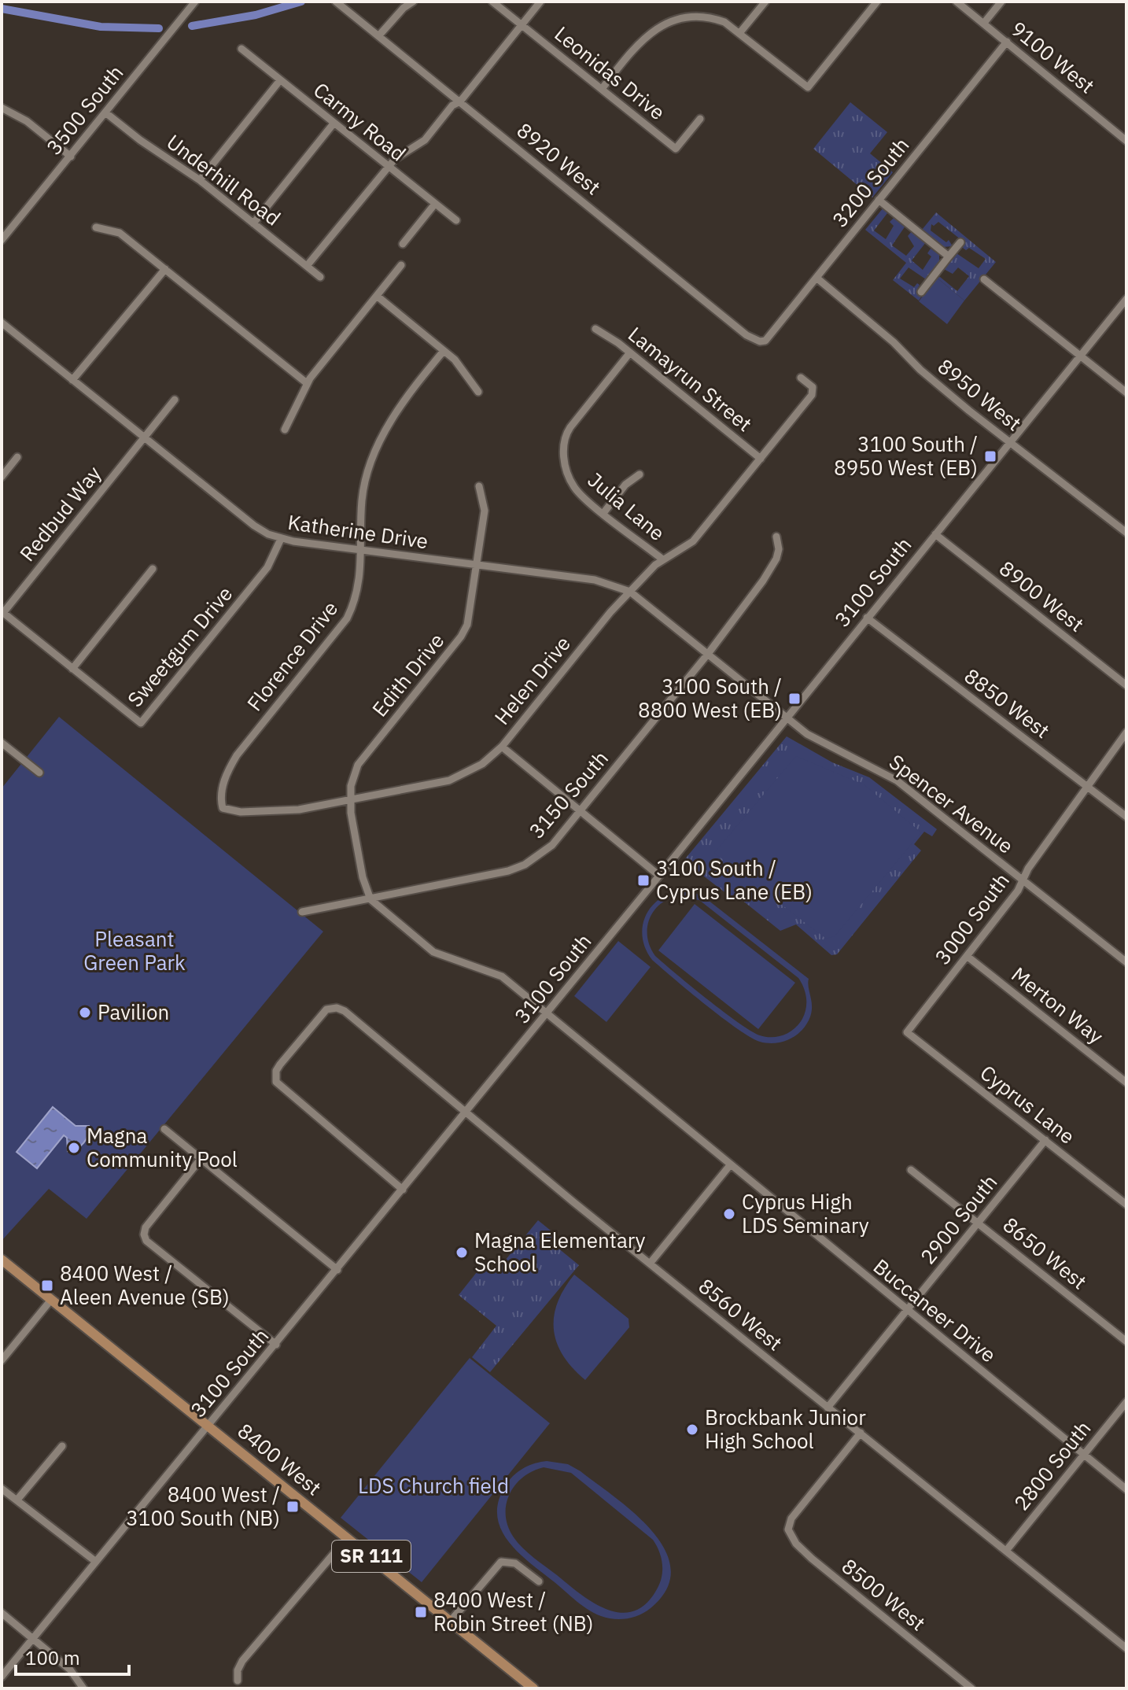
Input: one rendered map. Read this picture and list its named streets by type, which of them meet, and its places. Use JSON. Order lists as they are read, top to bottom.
{
  "streets": {
    "main road": ["8400 West", "SR 111"],
    "street": [
      "9100 West",
      "Leonidas Drive",
      "3500 South",
      "Carmy Road",
      "8920 West",
      "Underhill Road",
      "3200 South",
      "Lamayrun Street",
      "8950 West",
      "Julia Lane",
      "Redbud Way",
      "Katherine Drive",
      "3100 South",
      "8900 West",
      "Sweetgum Drive",
      "Florence Drive",
      "Edith Drive",
      "Helen Drive",
      "8850 West",
      "3150 South",
      "Spencer Avenue",
      "3000 South",
      "Merton Way",
      "Cyprus Lane",
      "2900 South",
      "8650 West",
      "Buccaneer Drive",
      "8560 West",
      "2800 South",
      "8500 West"
    ]
  },
  "crossings": [
    ["9100 West", "3200 South"],
    ["3500 South", "Underhill Road"],
    ["8920 West", "3200 South"],
    ["3200 South", "8950 West"],
    ["Lamayrun Street", "Julia Lane"],
    ["Lamayrun Street", "Helen Drive"],
    ["8950 West", "3100 South"],
    ["Julia Lane", "Helen Drive"],
    ["Redbud Way", "Katherine Drive"],
    ["Redbud Way", "Sweetgum Drive"],
    ["Katherine Drive", "Sweetgum Drive"],
    ["Katherine Drive", "Florence Drive"],
    ["Katherine Drive", "Edith Drive"],
    ["Katherine Drive", "Helen Drive"],
    ["Katherine Drive", "Spencer Avenue"],
    ["3100 South", "8900 West"],
    ["3100 South", "8850 West"],
    ["3100 South", "Spencer Avenue"],
    ["3100 South", "Buccaneer Drive"],
    ["3100 South", "8560 West"],
    ["3100 South", "8400 West"],
    ["Florence Drive", "Helen Drive"],
    ["Edith Drive", "Helen Drive"],
    ["Helen Drive", "Spencer Avenue"],
    ["8850 West", "3000 South"],
    ["3150 South", "Spencer Avenue"],
    ["3150 South", "Buccaneer Drive"],
    ["Spencer Avenue", "3000 South"],
    ["3000 South", "Merton Way"],
    ["3000 South", "Cyprus Lane"],
    ["Cyprus Lane", "2900 South"],
    ["2900 South", "8650 West"],
    ["2900 South", "Buccaneer Drive"],
    ["2900 South", "8560 West"],
    ["Buccaneer Drive", "2800 South"],
    ["8560 West", "2800 South"],
    ["8560 West", "8500 West"]
  ],
  "parks": ["Pleasant Green Park", "LDS Church field"],
  "places": {
    "transit": [
      "3100 South / 8950 West (EB)",
      "3100 South / 8800 West (EB)",
      "3100 South / Cyprus Lane (EB)",
      "8400 West / Aleen Avenue (SB)",
      "8400 West / 3100 South (NB)",
      "8400 West / Robin Street (NB)"
    ],
    "other": [
      "Pavilion",
      "Magna Community Pool",
      "Cyprus High LDS Seminary",
      "Magna Elementary School",
      "Brockbank Junior High School"
    ]
  },
  "scale_bar": "100 m"
}
